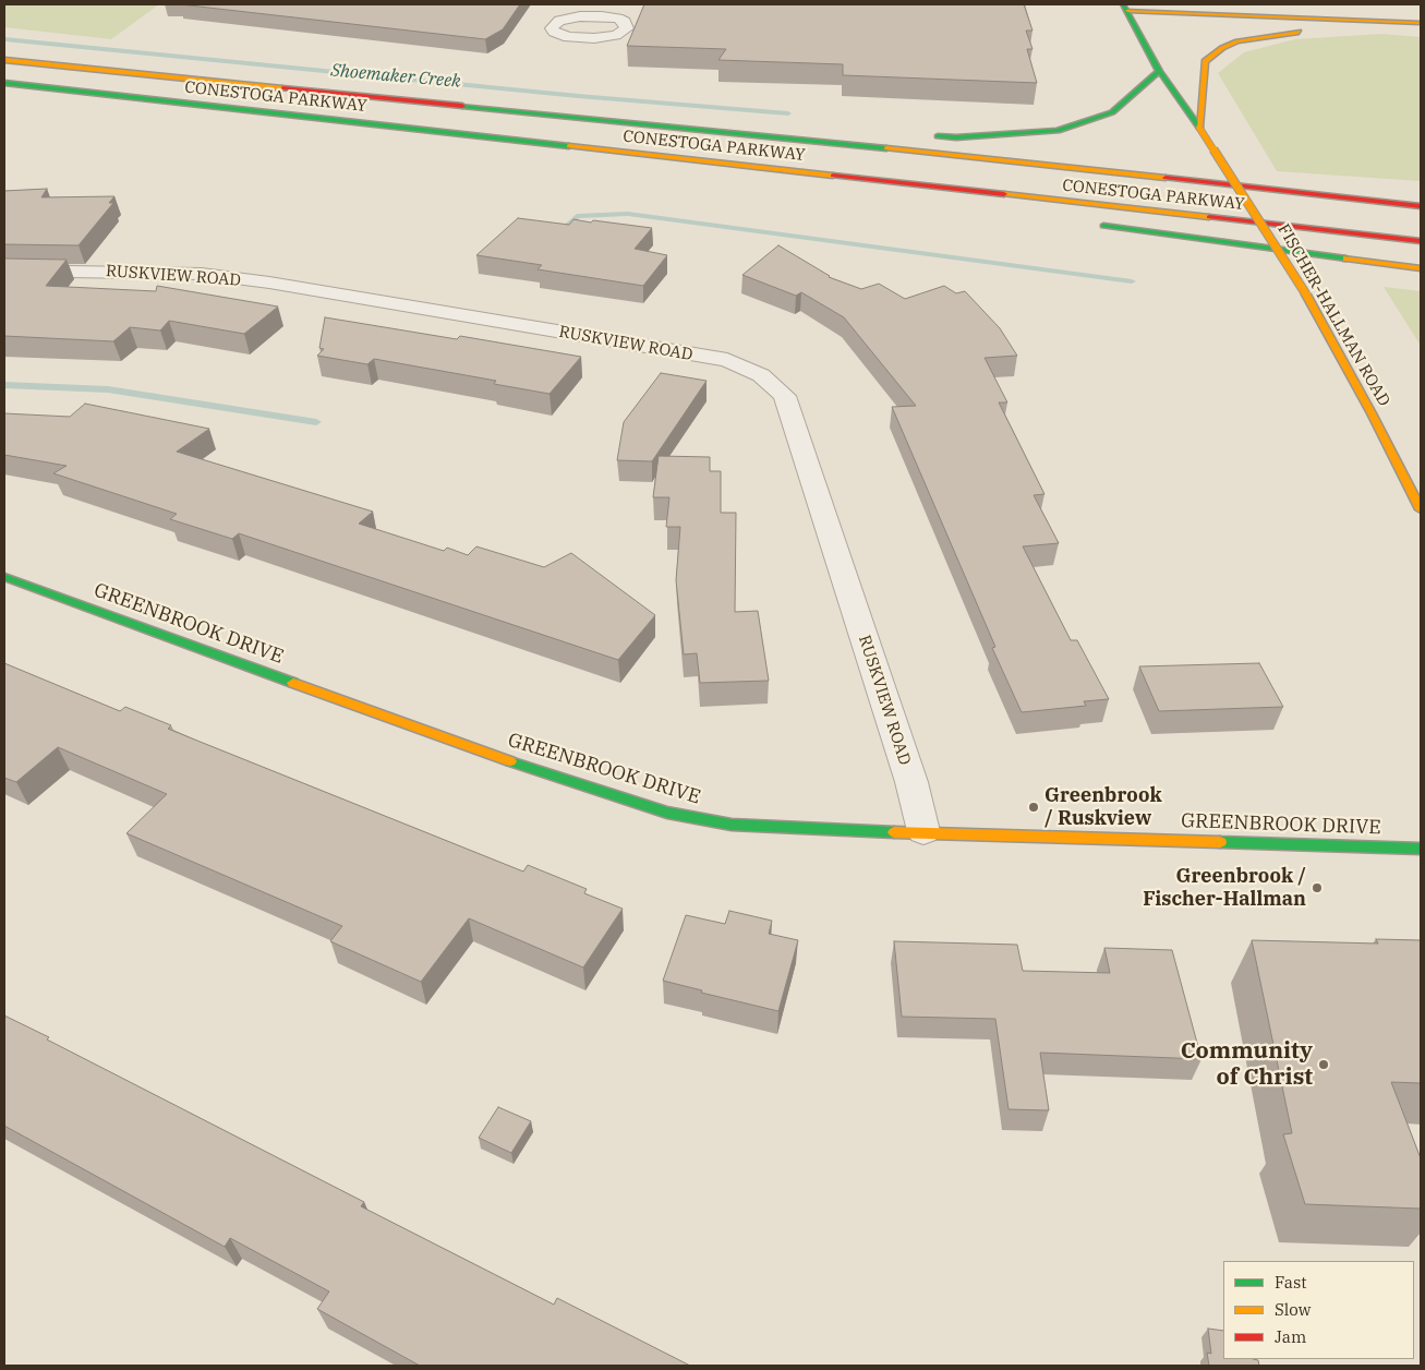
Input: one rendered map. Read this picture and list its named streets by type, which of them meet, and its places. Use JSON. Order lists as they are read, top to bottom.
{
  "streets": {
    "main road": ["CONESTOGA PARKWAY", "FISCHER-HALLMAN ROAD", "GREENBROOK DRIVE"],
    "street": ["RUSKVIEW ROAD"]
  },
  "crossings": [
    ["RUSKVIEW ROAD", "GREENBROOK DRIVE"]
  ],
  "water": ["Shoemaker Creek"],
  "places": ["Greenbrook / Ruskview", "Greenbrook / Fischer-Hallman", "Community of Christ"],
  "legend": ["Fast", "Slow", "Jam"]
}
